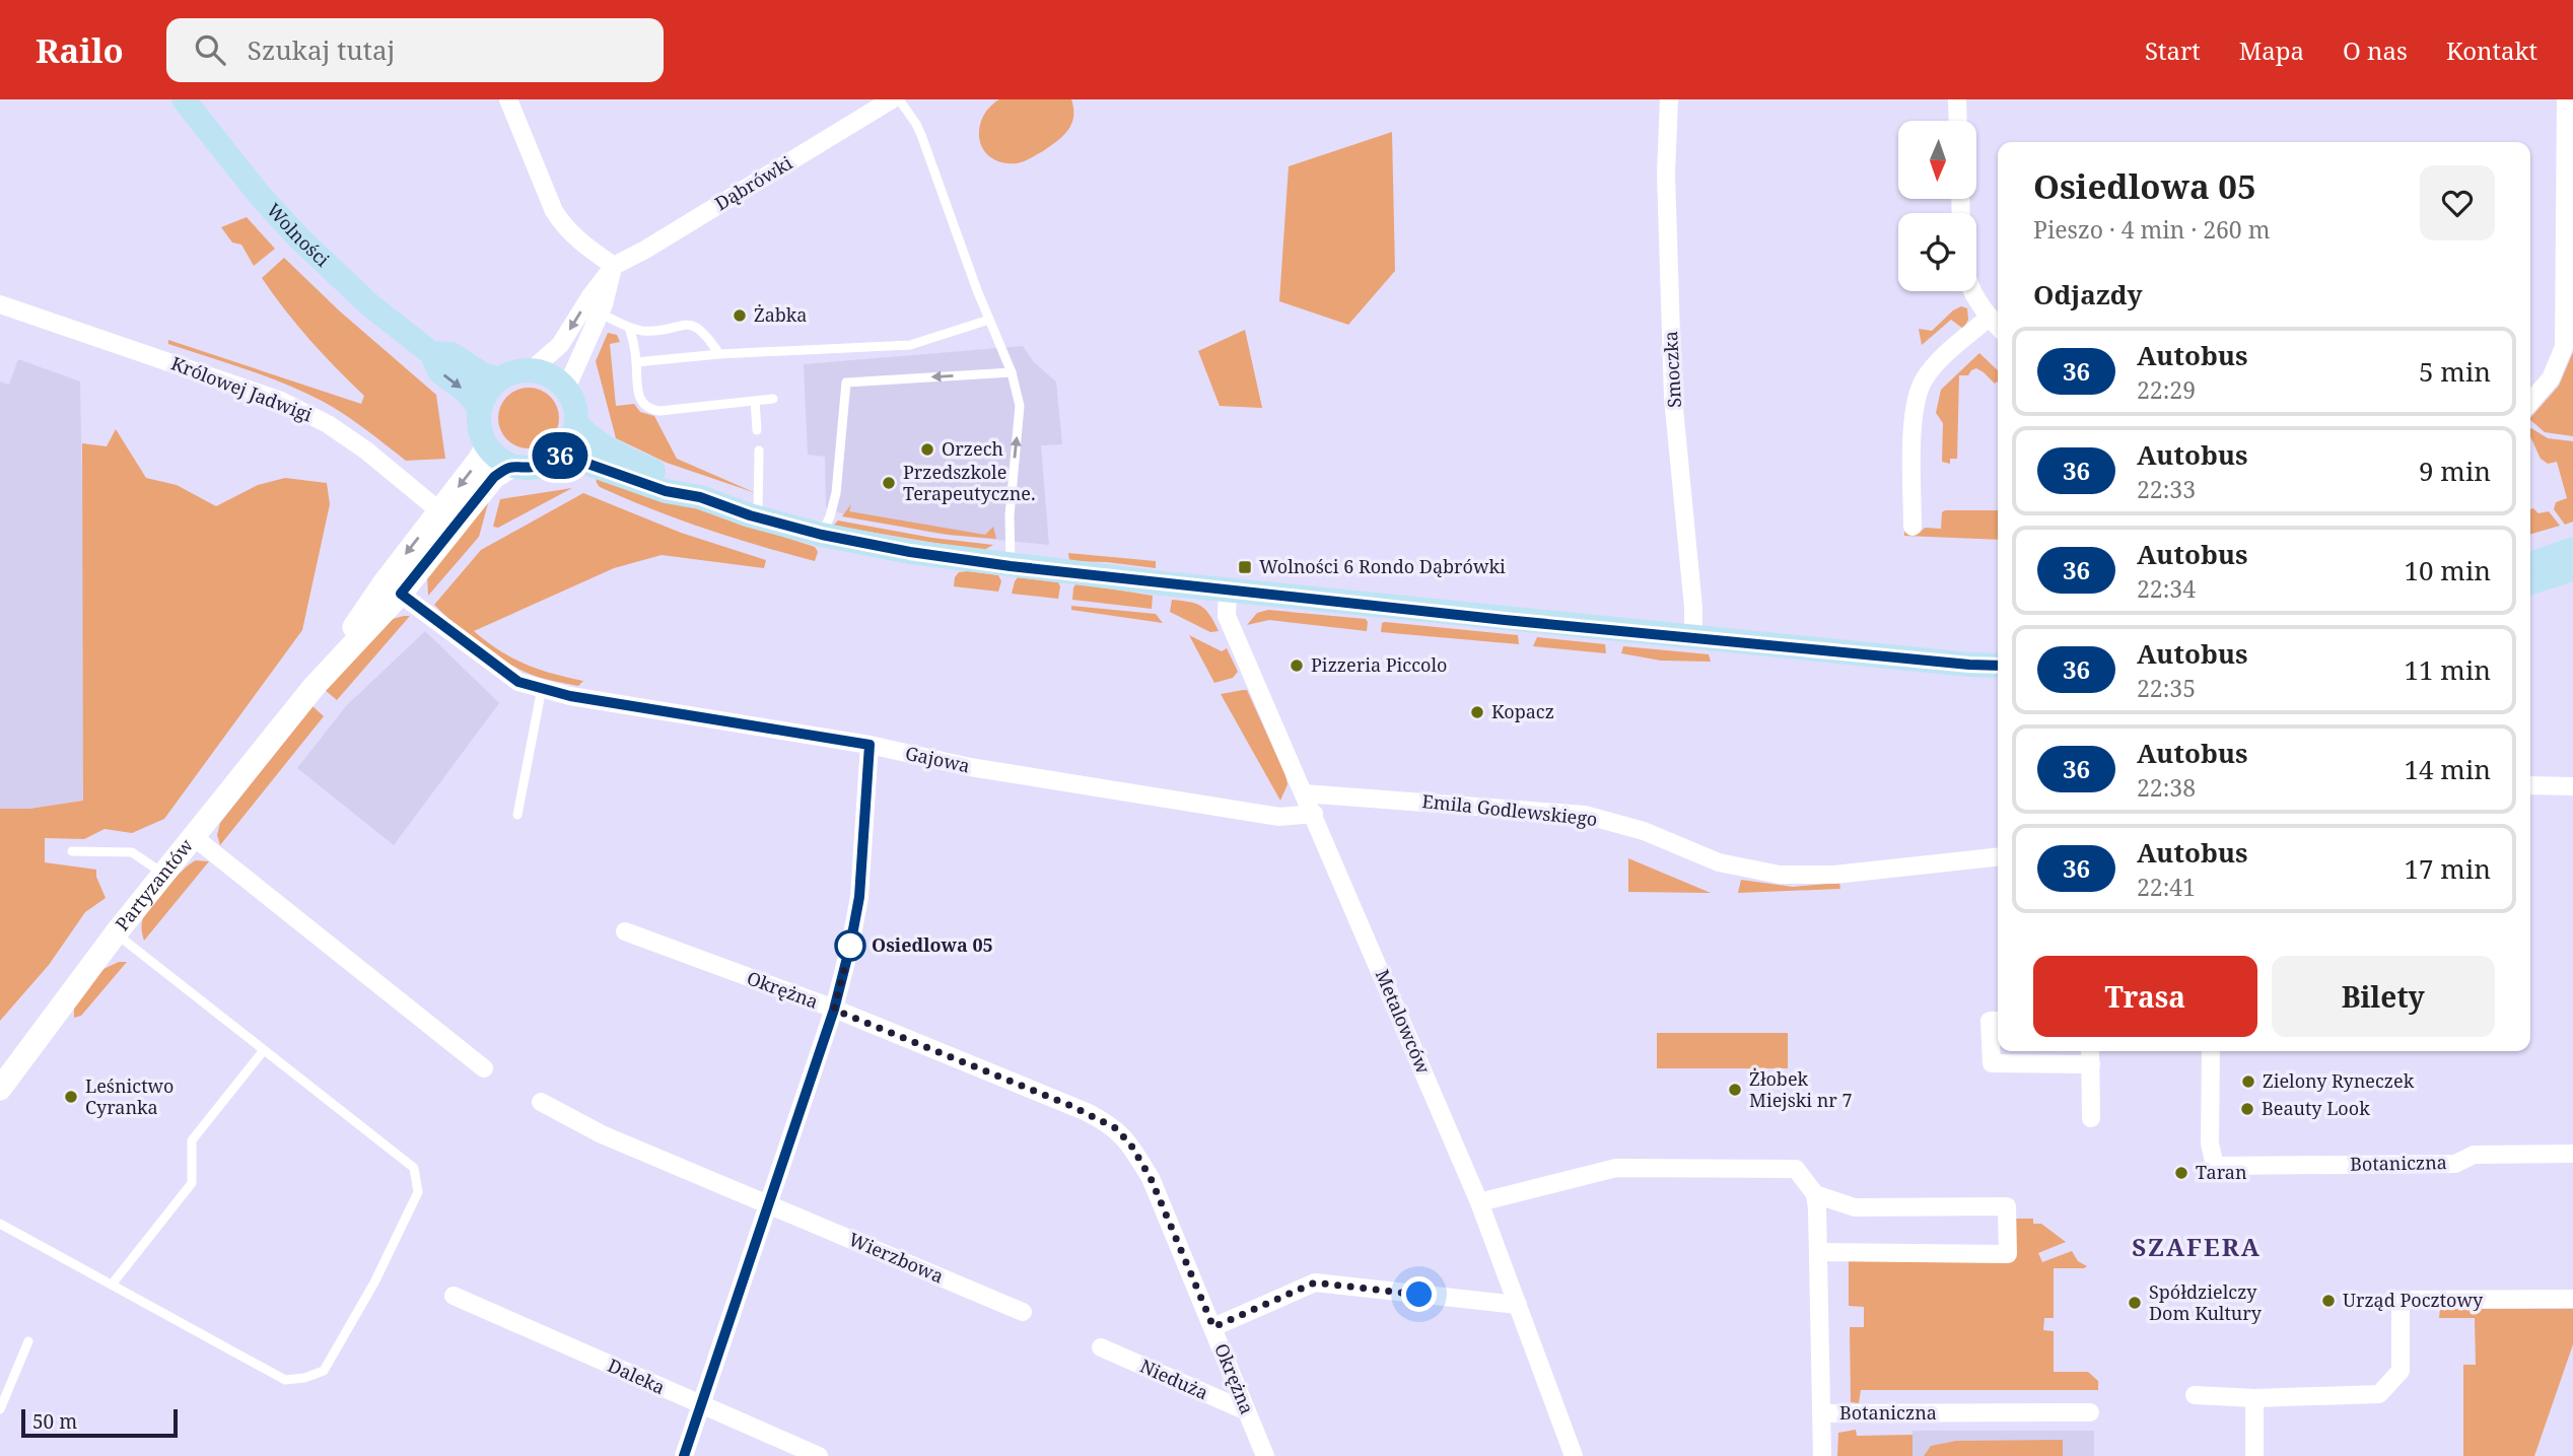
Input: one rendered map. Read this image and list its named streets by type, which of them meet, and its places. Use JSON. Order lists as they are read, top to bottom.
{
  "streets": {
    "main road": ["Wolności"],
    "street": [
      "Dąbrówki",
      "Smoczka",
      "Królowej Jadwigi",
      "Gajowa",
      "Emila Godlewskiego",
      "Partyzantów",
      "Okrężna",
      "Metalowców",
      "Botaniczna",
      "Wierzbowa",
      "Daleka",
      "Nieduża"
    ]
  },
  "crossings": [
    ["Dąbrówki", "Wolności"],
    ["Dąbrówki", "Partyzantów"],
    ["Wolności", "Partyzantów"],
    ["Królowej Jadwigi", "Partyzantów"],
    ["Gajowa", "Partyzantów"],
    ["Gajowa", "Metalowców"],
    ["Emila Godlewskiego", "Metalowców"],
    ["Okrężna", "Nieduża"]
  ],
  "districts": ["SZAFERA"],
  "places": {
    "other": [
      "Żabka",
      "Orzech",
      "Przedszkole Terapeutyczne.",
      "Pizzeria Piccolo",
      "Kopacz",
      "Osiedlowa 05",
      "Zielony Ryneczek",
      "Żłobek Miejski nr 7",
      "Leśnictwo Cyranka",
      "Beauty Look",
      "Taran",
      "Urząd Pocztowy",
      "Spółdzielczy Dom Kultury"
    ],
    "transit": ["Wolności 6 Rondo Dąbrówki"]
  },
  "lines": ["bus line 36"],
  "scale_bar": "50 m",
  "north": "bottom",
  "page": {
    "header": "Railo",
    "search": "Szukaj tutaj",
    "nav": [
      "Start",
      "Mapa",
      "O nas",
      "Kontakt"
    ],
    "on_map": "36",
    "heading": [
      ["Osiedlowa 05", "Pieszo · 4 min · 260 m"],
      "Odjazdy"
    ],
    "list": [
      {
        "mark": "36",
        "name": "Autobus",
        "note": "22:29",
        "value": "5 min"
      },
      {
        "mark": "36",
        "name": "Autobus",
        "note": "22:33",
        "value": "9 min"
      },
      {
        "mark": "36",
        "name": "Autobus",
        "note": "22:34",
        "value": "10 min"
      },
      {
        "mark": "36",
        "name": "Autobus",
        "note": "22:35",
        "value": "11 min"
      },
      {
        "mark": "36",
        "name": "Autobus",
        "note": "22:38",
        "value": "14 min"
      },
      {
        "mark": "36",
        "name": "Autobus",
        "note": "22:41",
        "value": "17 min"
      }
    ],
    "buttons": ["Trasa", "Bilety"],
    "scale": "50 m"
  }
}
